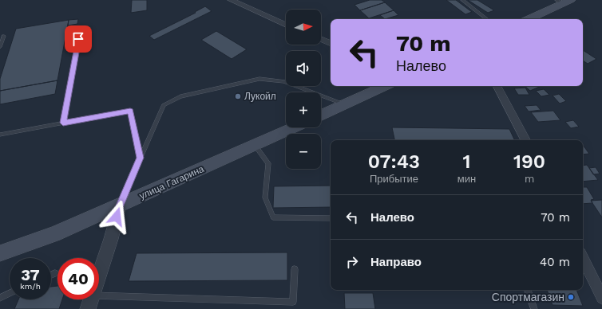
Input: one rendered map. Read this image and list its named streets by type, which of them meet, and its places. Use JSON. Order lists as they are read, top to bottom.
{
  "streets": {
    "main road": ["улица Гагарина"]
  },
  "places": ["Лукойл", "Спортмагазин"],
  "north": "right",
  "page": {
    "map_buttons": ["+", "−"],
    "turn": ["70 m", "Налево"],
    "eta": [
      "07:43",
      "Прибытие",
      "1",
      "мин",
      "190",
      "m"
    ],
    "list": [
      {
        "name": "Налево",
        "value": "70 m"
      },
      {
        "name": "Направо",
        "value": "40 m"
      }
    ],
    "speed": "37 km/h",
    "limit": "40"
  }
}
